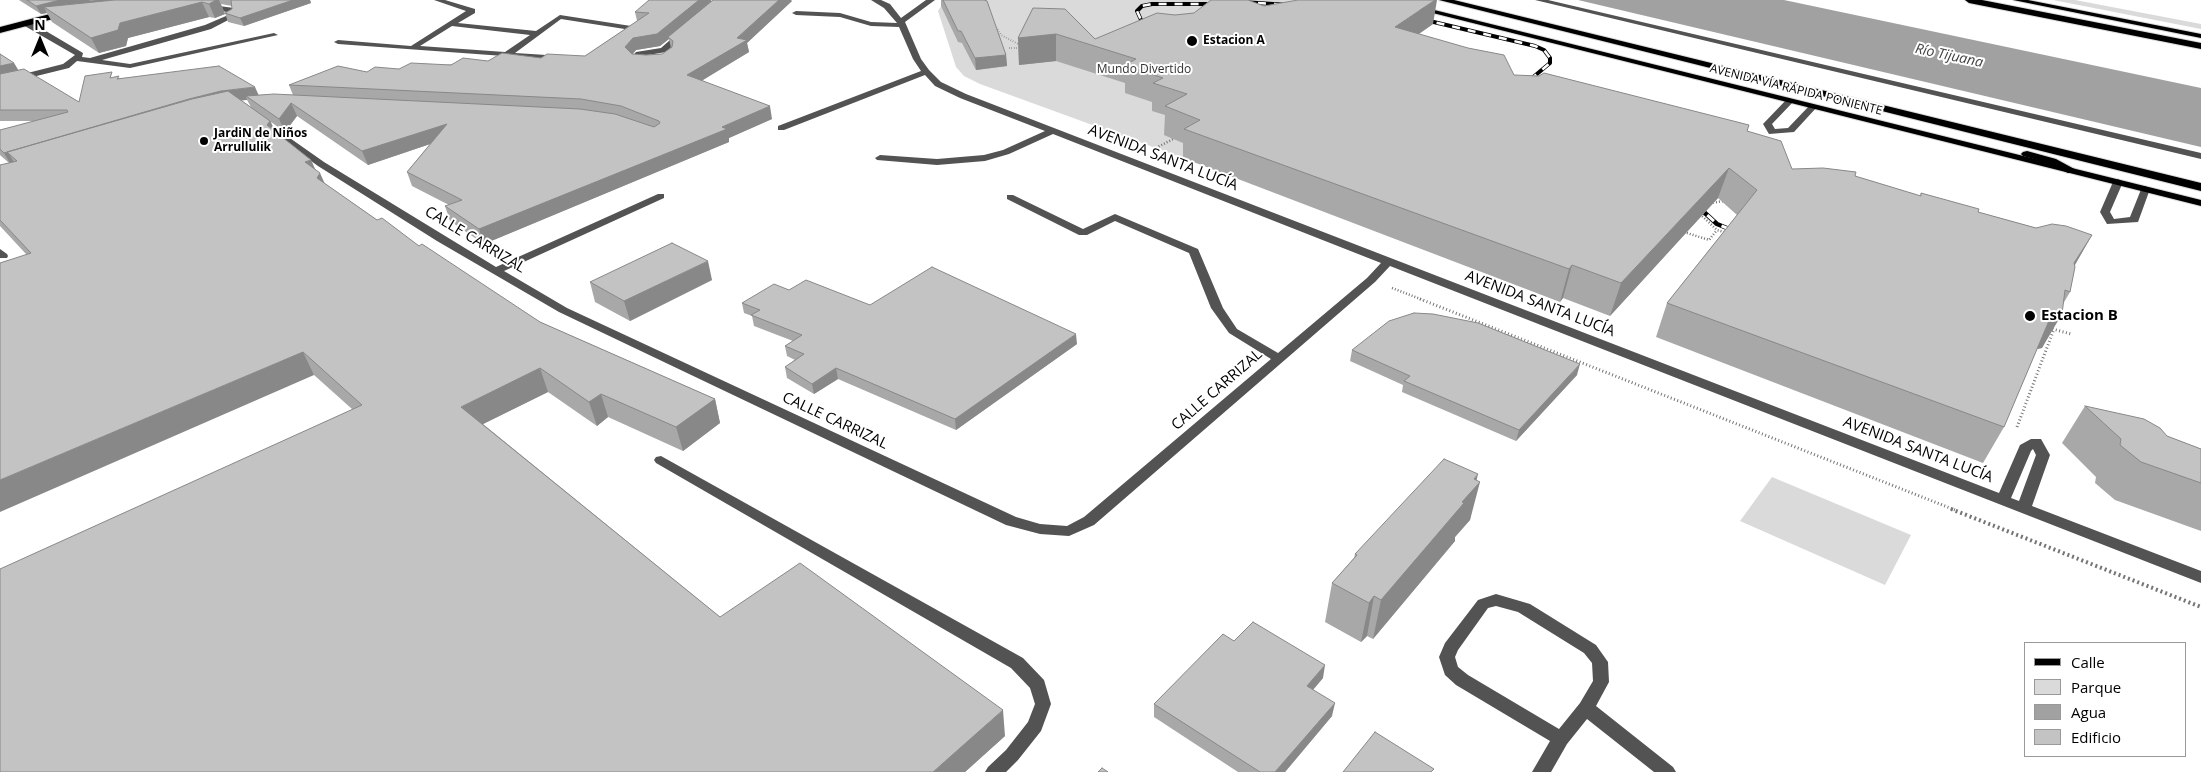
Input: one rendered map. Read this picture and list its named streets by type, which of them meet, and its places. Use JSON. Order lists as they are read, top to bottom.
{
  "streets": {
    "highway": ["AVENIDA VÍA RÁPIDA PONIENTE"],
    "street": ["AVENIDA SANTA LUCÍA", "CALLE CARRIZAL"]
  },
  "crossings": [
    ["AVENIDA SANTA LUCÍA", "CALLE CARRIZAL"]
  ],
  "water": ["Río Tijuana"],
  "parks": ["Mundo Divertido"],
  "places": ["Estacion A", "JardiN de Niños Arrullulik", "Estacion B"],
  "legend": [
    "Calle",
    "Parque",
    "Agua",
    "Edificio"
  ],
  "north": "top"
}
